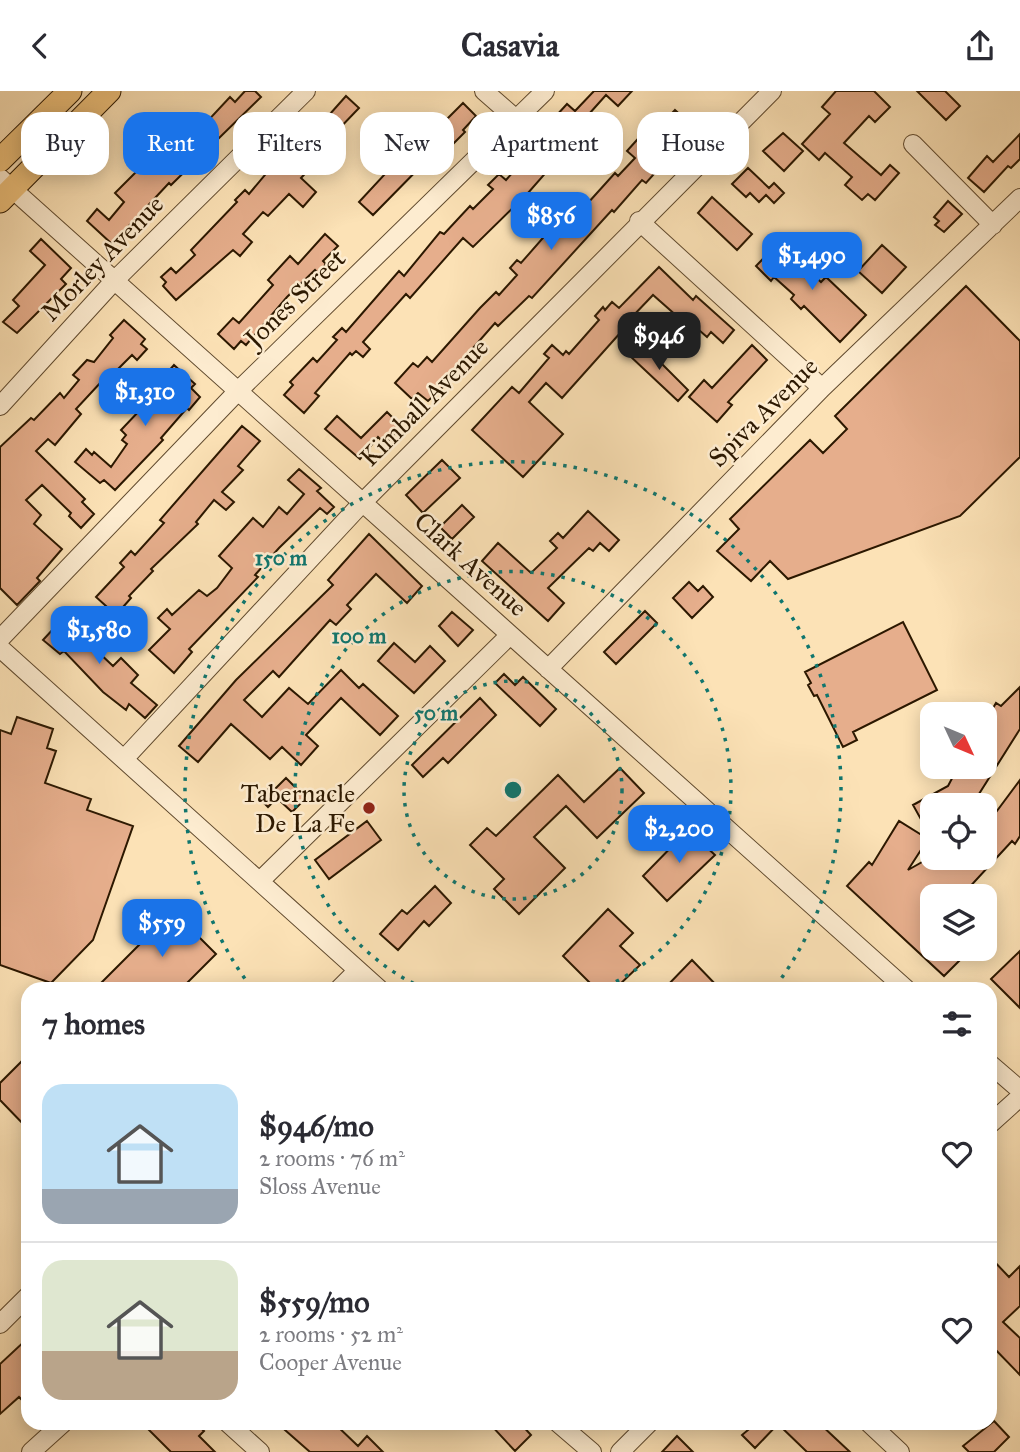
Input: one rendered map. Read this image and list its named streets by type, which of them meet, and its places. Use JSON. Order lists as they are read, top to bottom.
{
  "streets": {
    "street": [
      "Morley Avenue",
      "Jones Street",
      "Kimball Avenue",
      "Spiva Avenue",
      "Clark Avenue"
    ]
  },
  "crossings": [
    ["Morley Avenue", "Clark Avenue"],
    ["Jones Street", "Clark Avenue"],
    ["Kimball Avenue", "Clark Avenue"],
    ["Spiva Avenue", "Clark Avenue"]
  ],
  "places": ["Tabernacle De La Fe"],
  "north": "bottom right",
  "page": {
    "header": "Casavia",
    "chip": [
      "Buy",
      "Rent",
      "Filters",
      "New",
      "Apartment",
      "House"
    ],
    "price": [
      "$856",
      "$1,490",
      "$946",
      "$1,310",
      "$1,580",
      "$2,200",
      "$559"
    ],
    "heading": "7 homes",
    "list": [
      {
        "name": "$946/mo",
        "note": "2 rooms · 76 m² · Sloss Avenue"
      },
      {
        "name": "$559/mo",
        "note": "2 rooms · 52 m² · Cooper Avenue"
      }
    ]
  },
  "rings": ["150 m", "100 m", "50 m"]
}
